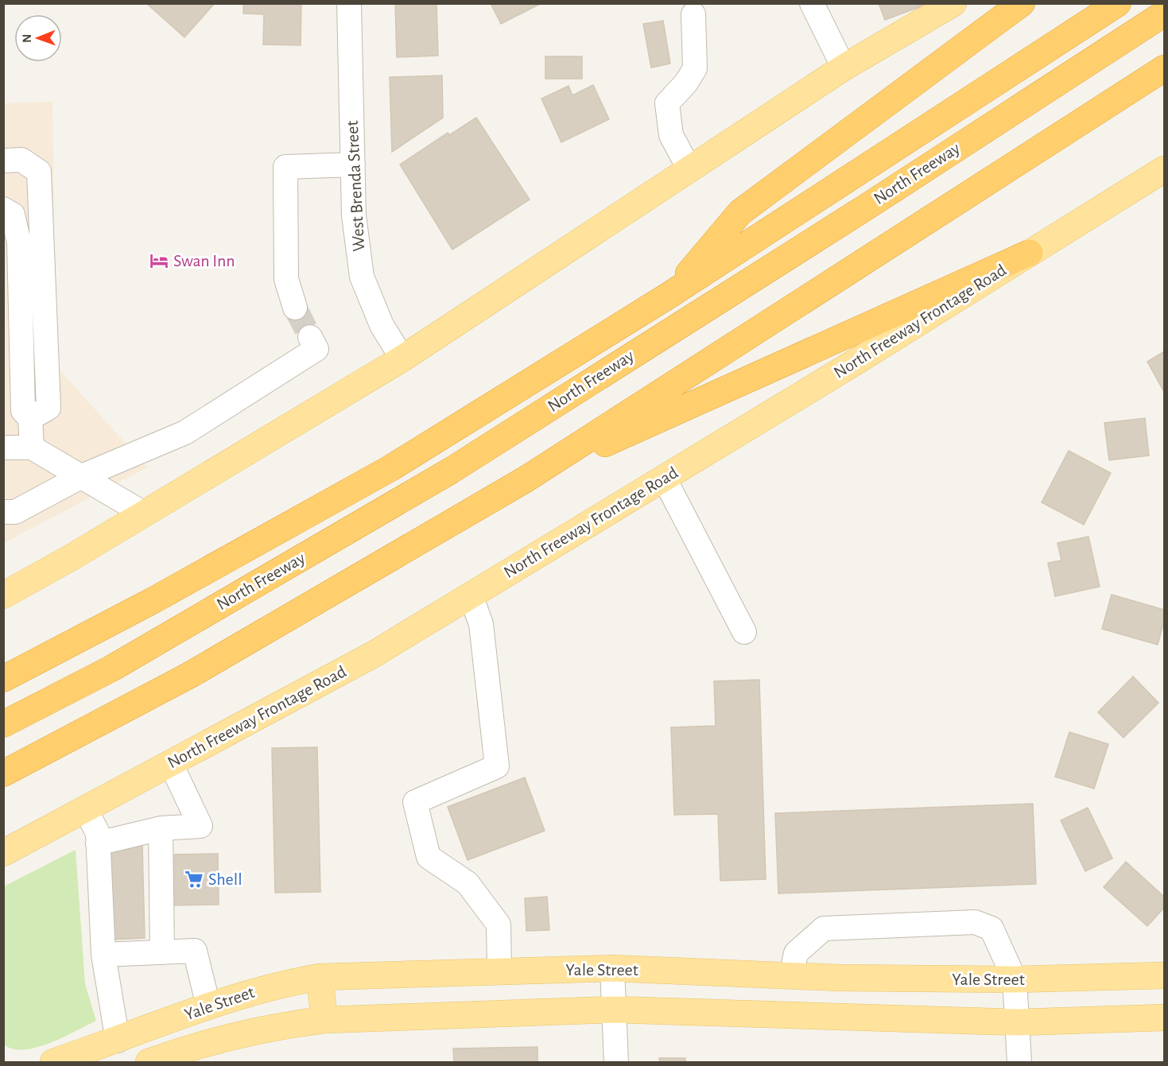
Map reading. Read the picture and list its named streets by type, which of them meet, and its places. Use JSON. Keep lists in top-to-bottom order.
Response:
{
  "streets": {
    "highway": ["North Freeway"],
    "main road": ["North Freeway Frontage Road", "Yale Street"],
    "street": ["West Brenda Street"]
  },
  "places": {
    "hotel": ["Swan Inn"],
    "supermarket": ["Shell"]
  },
  "north": "left"
}
